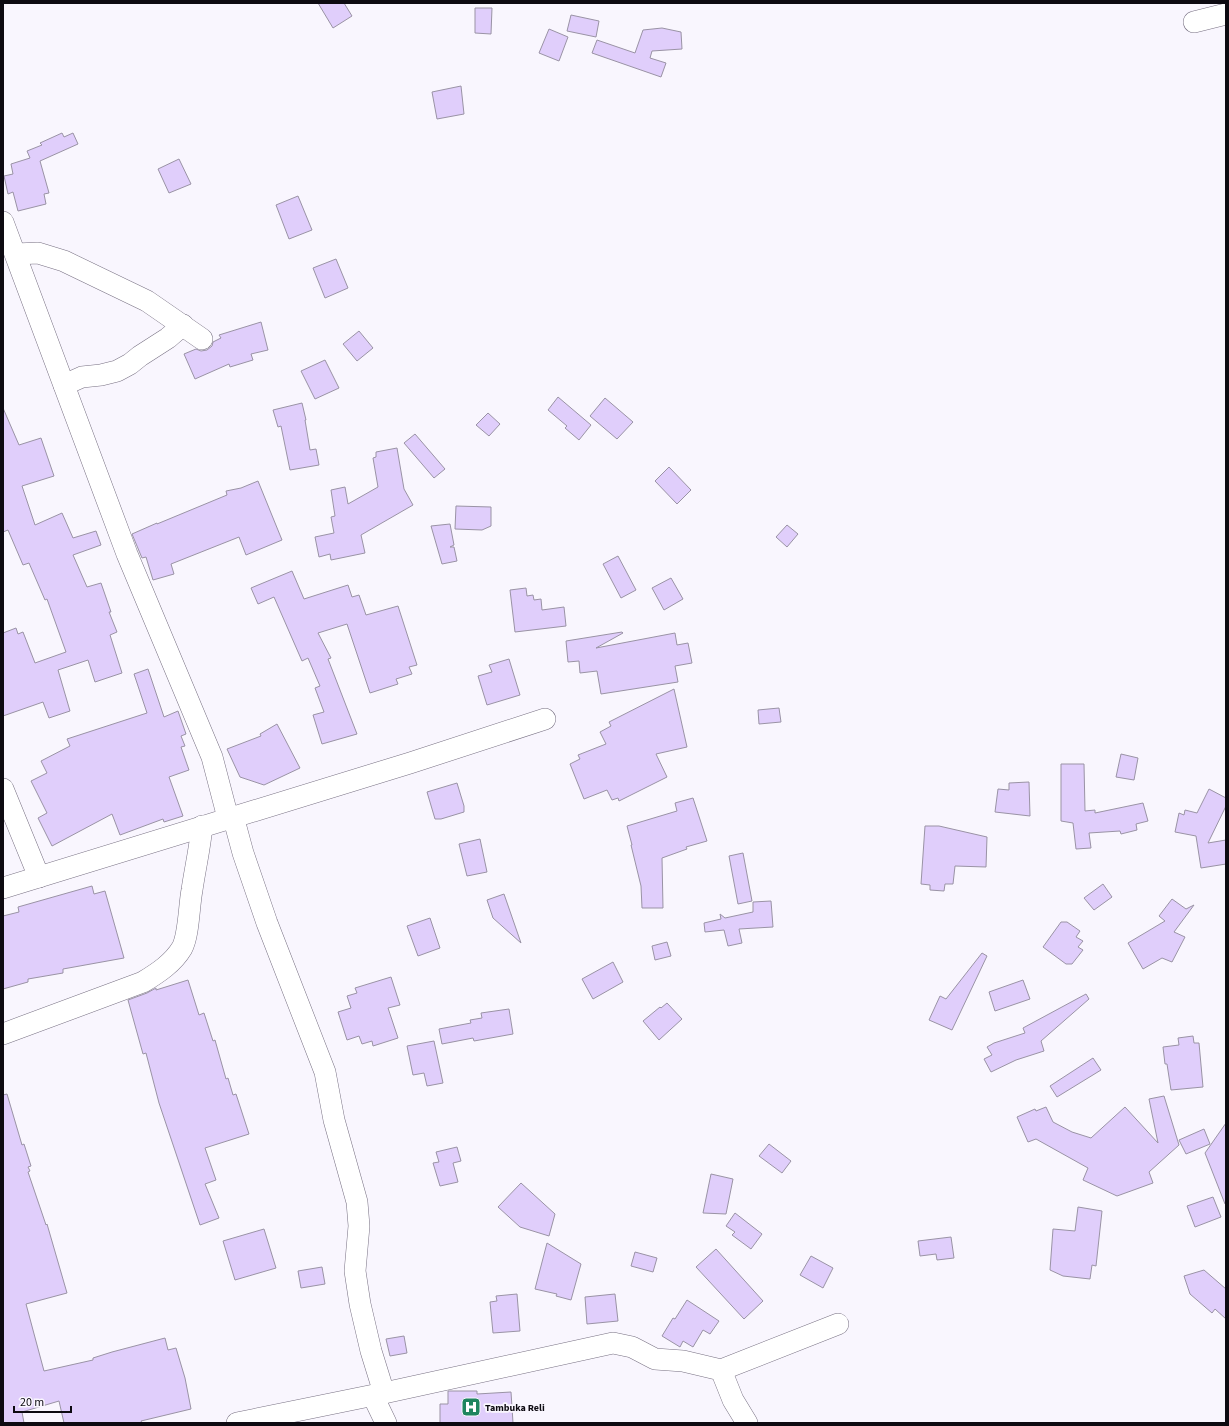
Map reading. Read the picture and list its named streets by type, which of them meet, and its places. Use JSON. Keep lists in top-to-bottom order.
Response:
{
  "places": {
    "hospital": ["Tambuka Reli"]
  },
  "scale_bar": "20 m"
}
